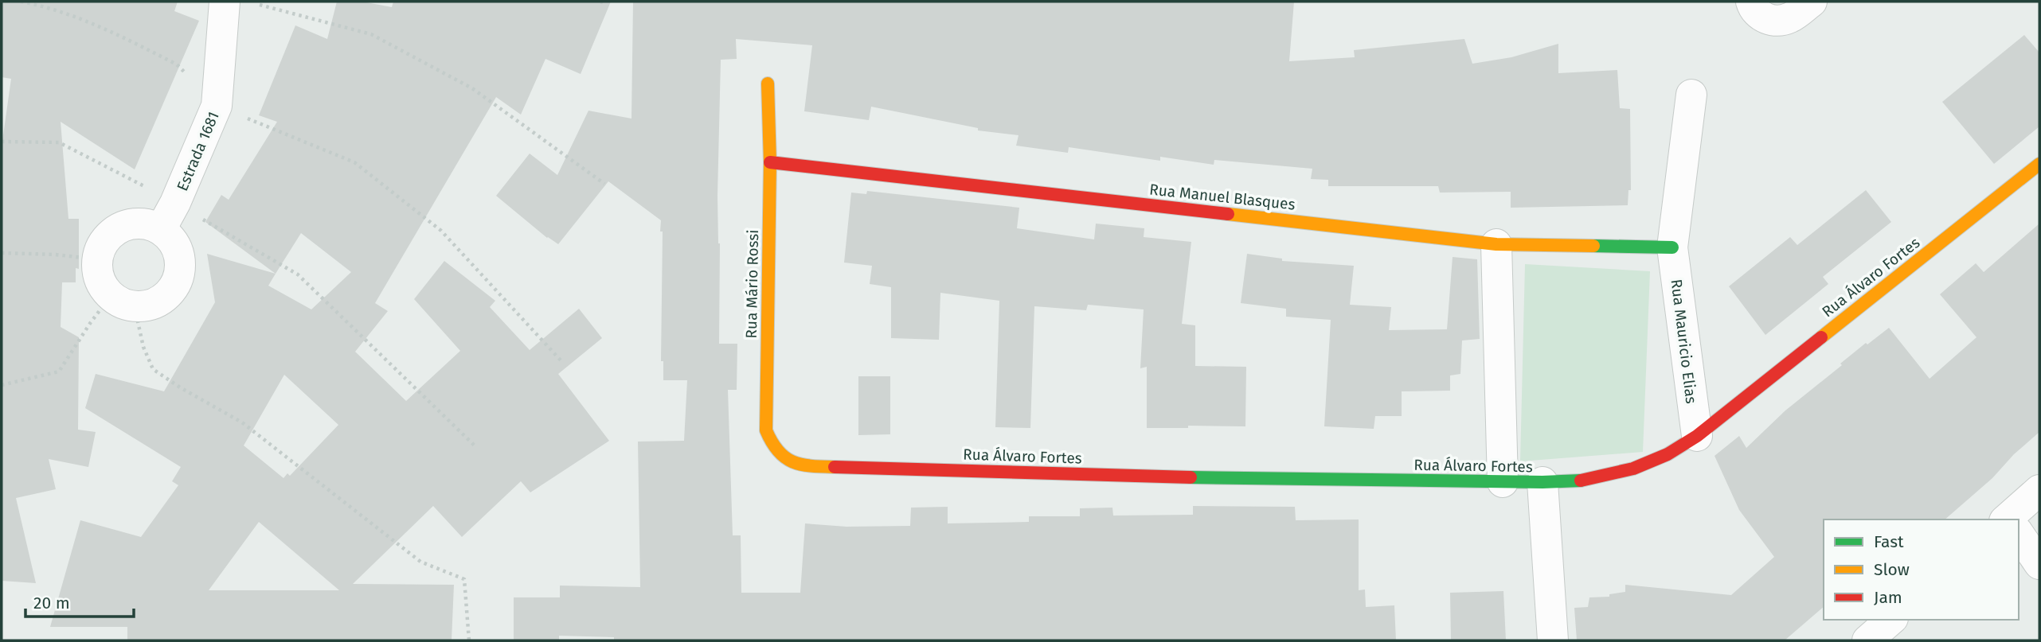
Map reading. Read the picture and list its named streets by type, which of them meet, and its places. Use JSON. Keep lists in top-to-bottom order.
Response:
{
  "streets": {
    "street": [
      "Estrada 1681",
      "Rua Manuel Blasques",
      "Rua Álvaro Fortes",
      "Rua Mário Rossi",
      "Rua Mauricio Elias"
    ]
  },
  "crossings": [
    ["Rua Manuel Blasques", "Rua Mário Rossi"],
    ["Rua Manuel Blasques", "Rua Mauricio Elias"],
    ["Rua Álvaro Fortes", "Rua Mário Rossi"],
    ["Rua Álvaro Fortes", "Rua Mauricio Elias"]
  ],
  "legend": ["Fast", "Slow", "Jam"],
  "scale_bar": "20 m"
}
